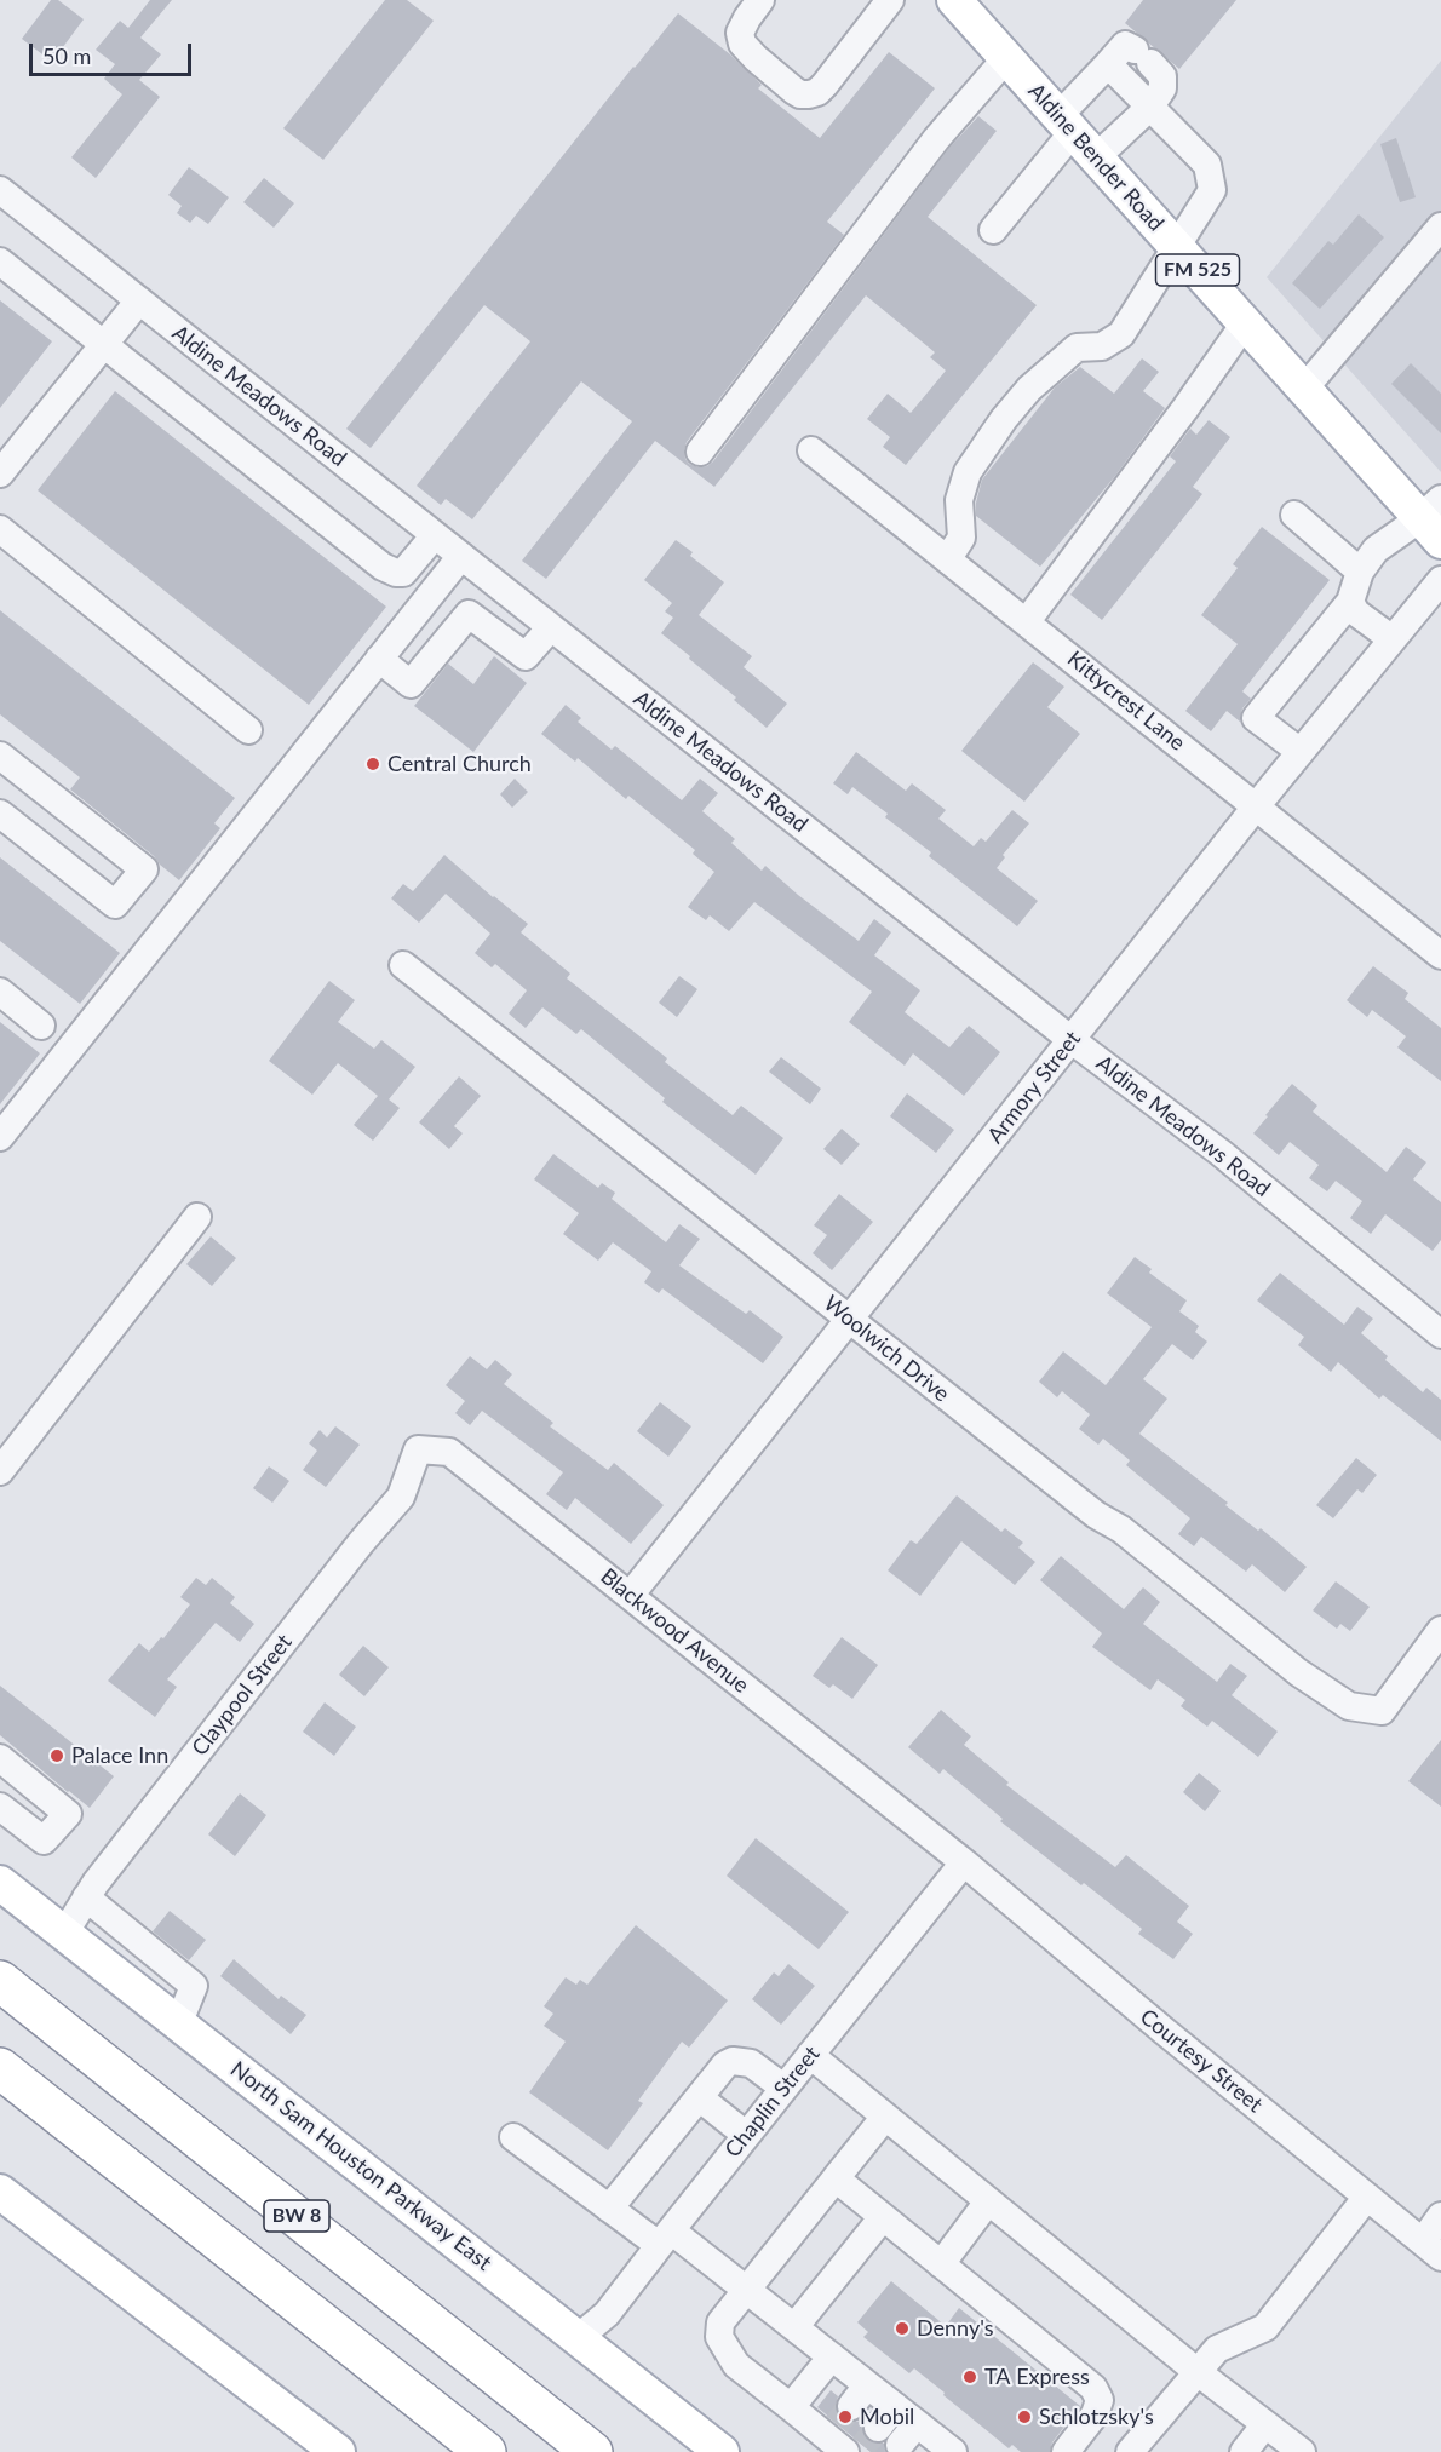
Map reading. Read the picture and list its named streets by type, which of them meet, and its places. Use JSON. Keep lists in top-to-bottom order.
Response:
{
  "streets": {
    "highway": ["BW 8"],
    "main road": ["Aldine Bender Road", "FM 525", "North Sam Houston Parkway East"],
    "street": [
      "Aldine Meadows Road",
      "Kittycrest Lane",
      "Armory Street",
      "Woolwich Drive",
      "Blackwood Avenue",
      "Claypool Street",
      "Courtesy Street",
      "Chaplin Street"
    ]
  },
  "crossings": [
    ["Aldine Meadows Road", "Armory Street"],
    ["Kittycrest Lane", "Armory Street"],
    ["Armory Street", "Woolwich Drive"],
    ["Armory Street", "Blackwood Avenue"],
    ["Blackwood Avenue", "Claypool Street"],
    ["Blackwood Avenue", "Courtesy Street"],
    ["Blackwood Avenue", "Chaplin Street"],
    ["Claypool Street", "North Sam Houston Parkway East"],
    ["Courtesy Street", "Chaplin Street"],
    ["Chaplin Street", "North Sam Houston Parkway East"]
  ],
  "places": [
    "Central Church",
    "Palace Inn",
    "Denny's",
    "TA Express",
    "Mobil",
    "Schlotzsky's"
  ],
  "scale_bar": "50 m"
}
